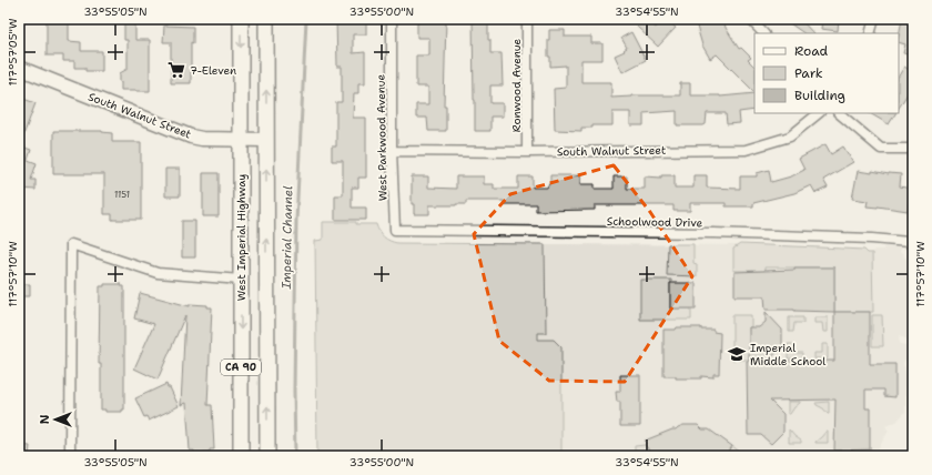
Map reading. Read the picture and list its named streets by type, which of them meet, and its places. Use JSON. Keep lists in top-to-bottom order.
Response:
{
  "streets": {
    "main road": ["West Imperial Highway", "CA 90"],
    "street": [
      "Ronwood Avenue",
      "South Walnut Street",
      "West Parkwood Avenue",
      "Schoolwood Drive"
    ]
  },
  "crossings": [
    ["Ronwood Avenue", "South Walnut Street"],
    ["South Walnut Street", "West Parkwood Avenue"],
    ["South Walnut Street", "West Imperial Highway"],
    ["South Walnut Street", "CA 90"],
    ["West Parkwood Avenue", "Schoolwood Drive"]
  ],
  "water": ["Imperial Channel"],
  "places": {
    "supermarket": ["7-Eleven"],
    "school or university": ["Imperial Middle School"]
  },
  "house_numbers": ["1151"],
  "legend": ["Road", "Park", "Building"],
  "north": "left",
  "coordinates": [
    "33°55'05\"N",
    "33°55'00\"N",
    "33°54'55\"N",
    "117°57'05\"W",
    "117°57'10\"W"
  ]
}
